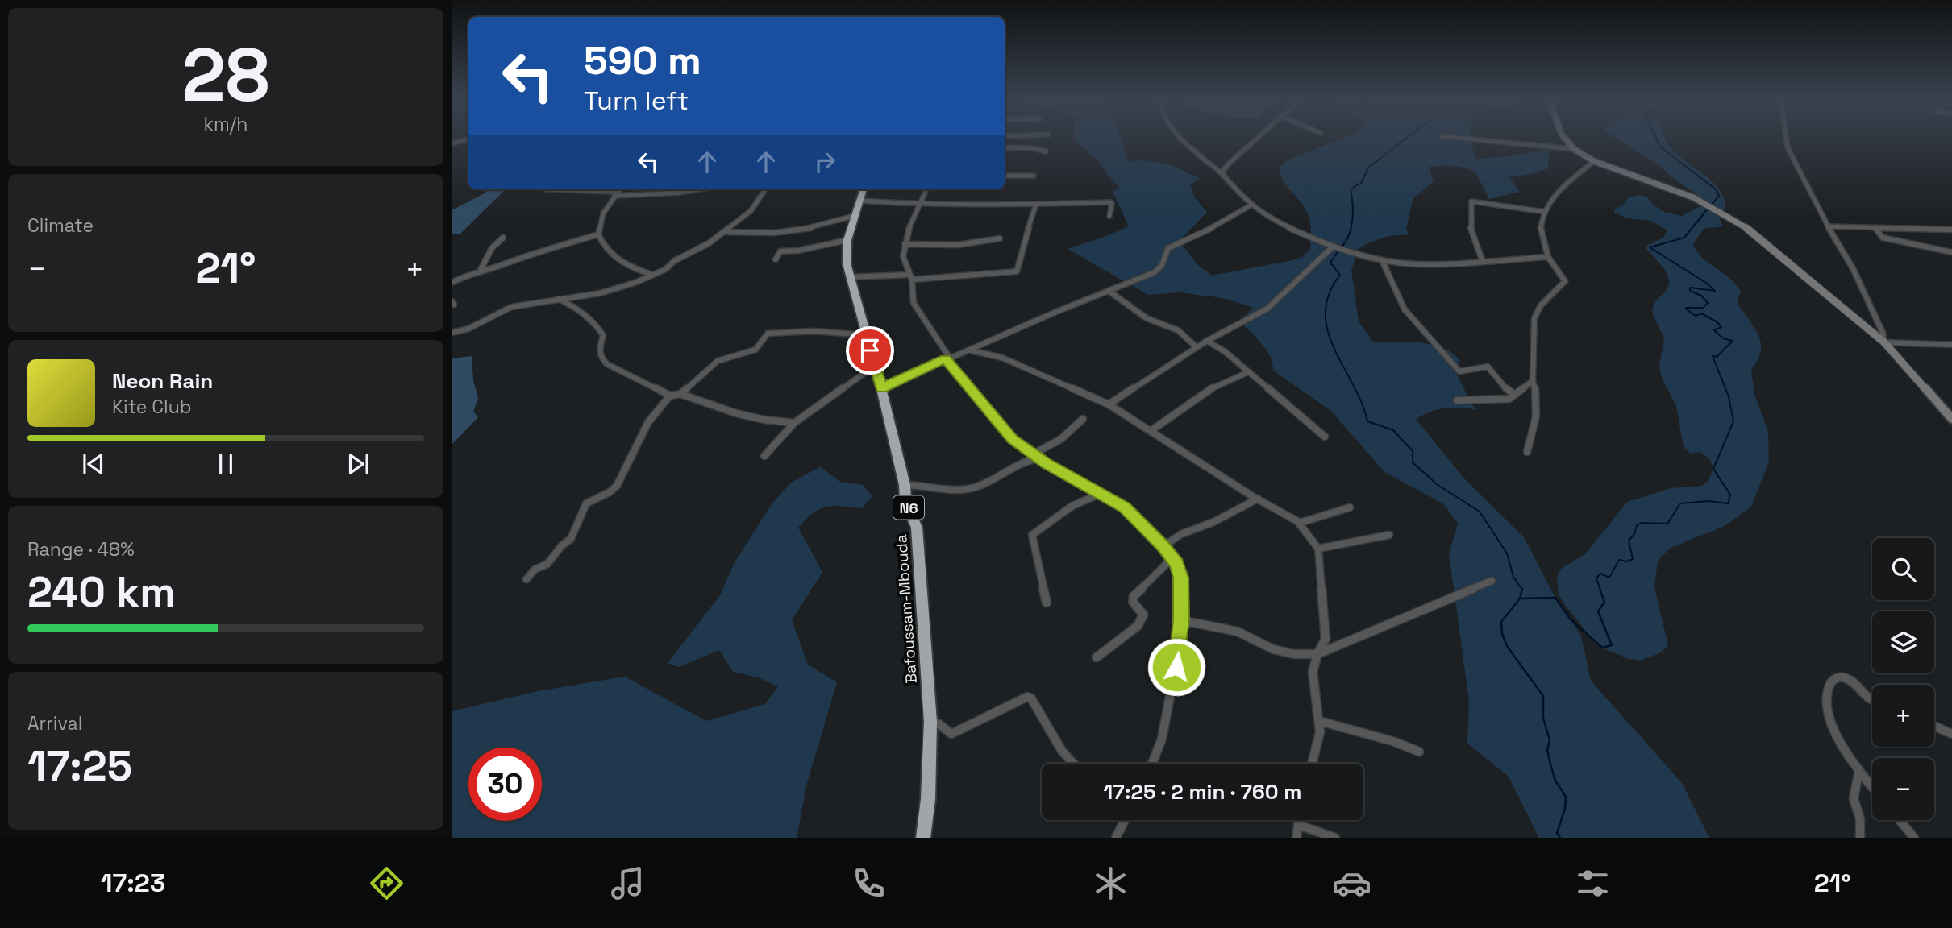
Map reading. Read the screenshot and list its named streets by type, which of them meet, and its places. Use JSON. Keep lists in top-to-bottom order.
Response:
{
  "streets": {
    "highway": ["N6", "Bafoussam-Mbouda"]
  },
  "page": {
    "tile": [
      ["28", "km/h"],
      "Climate",
      ["Range · 48%", "240 km"],
      ["Arrival", "17:25"]
    ],
    "turn": ["590 m", "Turn left"],
    "heat": ["−", "21°", "+"],
    "song": ["Neon Rain", "Kite Club"],
    "map_buttons": ["+", "−"],
    "limit": "30",
    "trip": "17:25 · 2 min · 760 m",
    "tabs": ["17:23", "21°"]
  }
}
